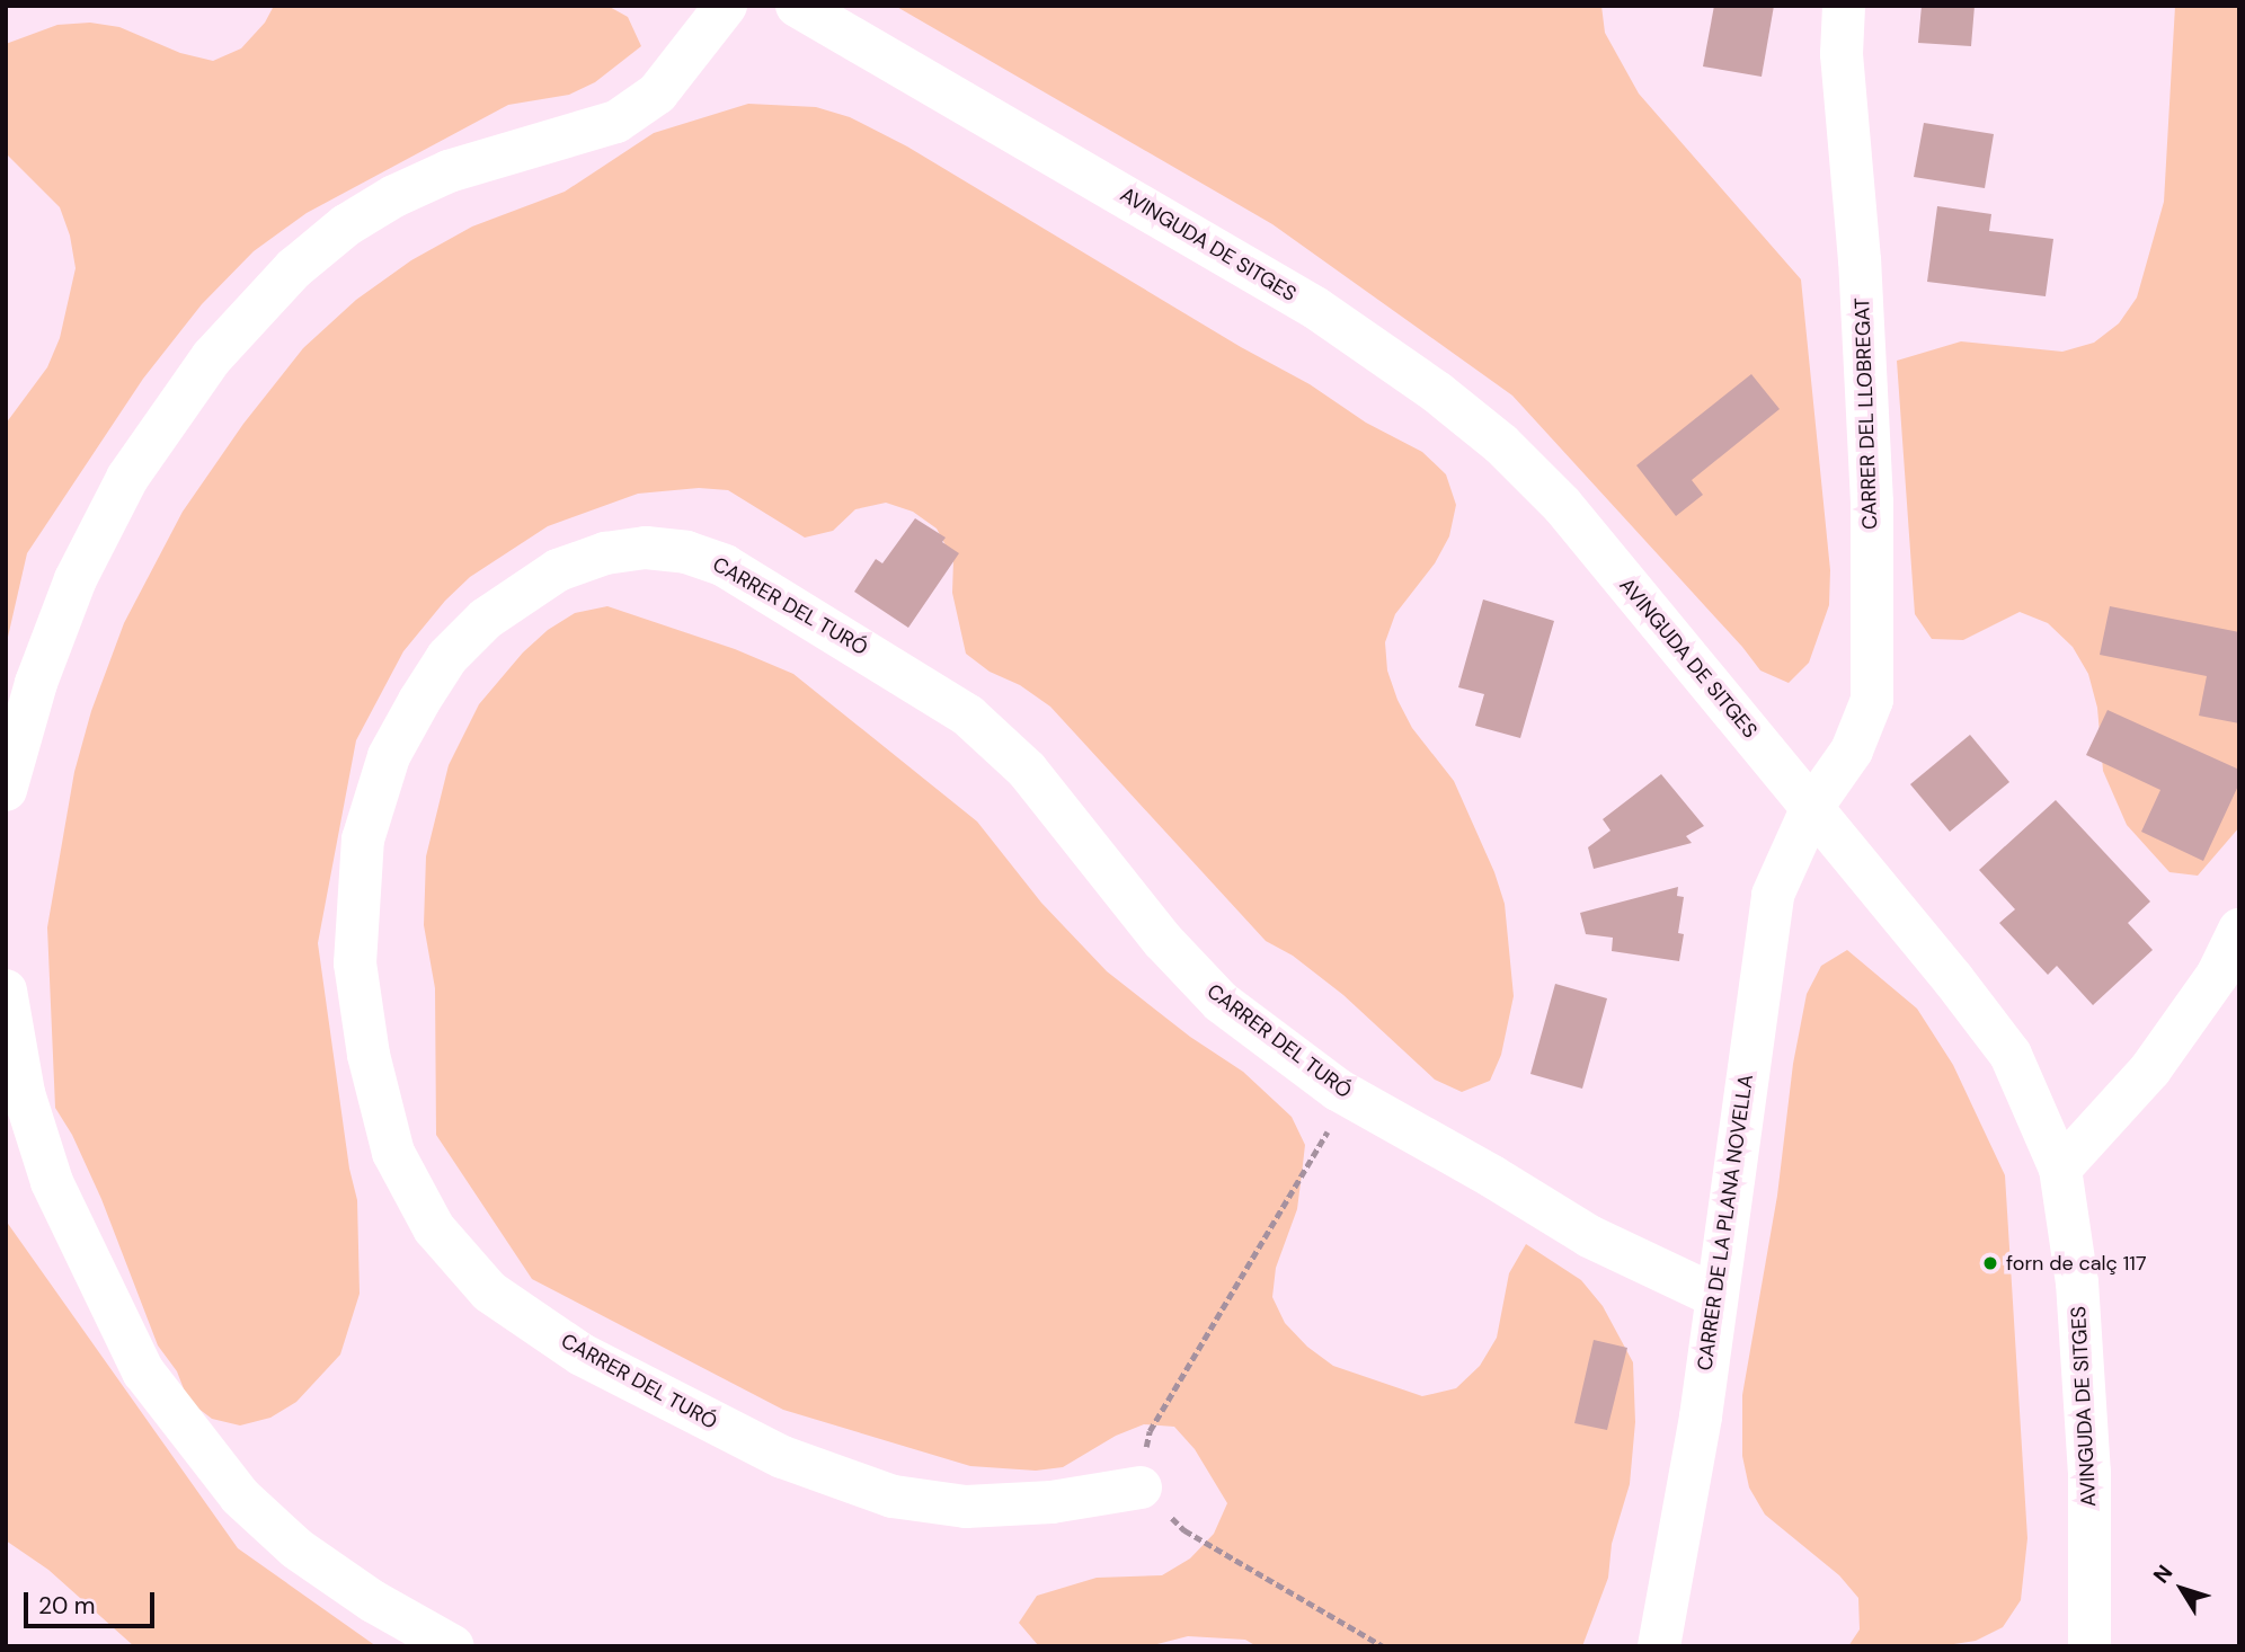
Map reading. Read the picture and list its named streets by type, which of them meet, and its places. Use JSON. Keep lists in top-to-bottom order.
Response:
{
  "streets": {
    "street": [
      "AVINGUDA DE SITGES",
      "CARRER DEL LLOBREGAT",
      "CARRER DEL TURÓ",
      "CARRER DE LA PLANA NOVELLA"
    ]
  },
  "crossings": [
    ["AVINGUDA DE SITGES", "CARRER DEL LLOBREGAT"],
    ["AVINGUDA DE SITGES", "CARRER DE LA PLANA NOVELLA"],
    ["CARRER DEL LLOBREGAT", "CARRER DE LA PLANA NOVELLA"],
    ["CARRER DEL TURÓ", "CARRER DE LA PLANA NOVELLA"]
  ],
  "places": ["forn de calç 117"],
  "scale_bar": "20 m",
  "north": "top left"
}
